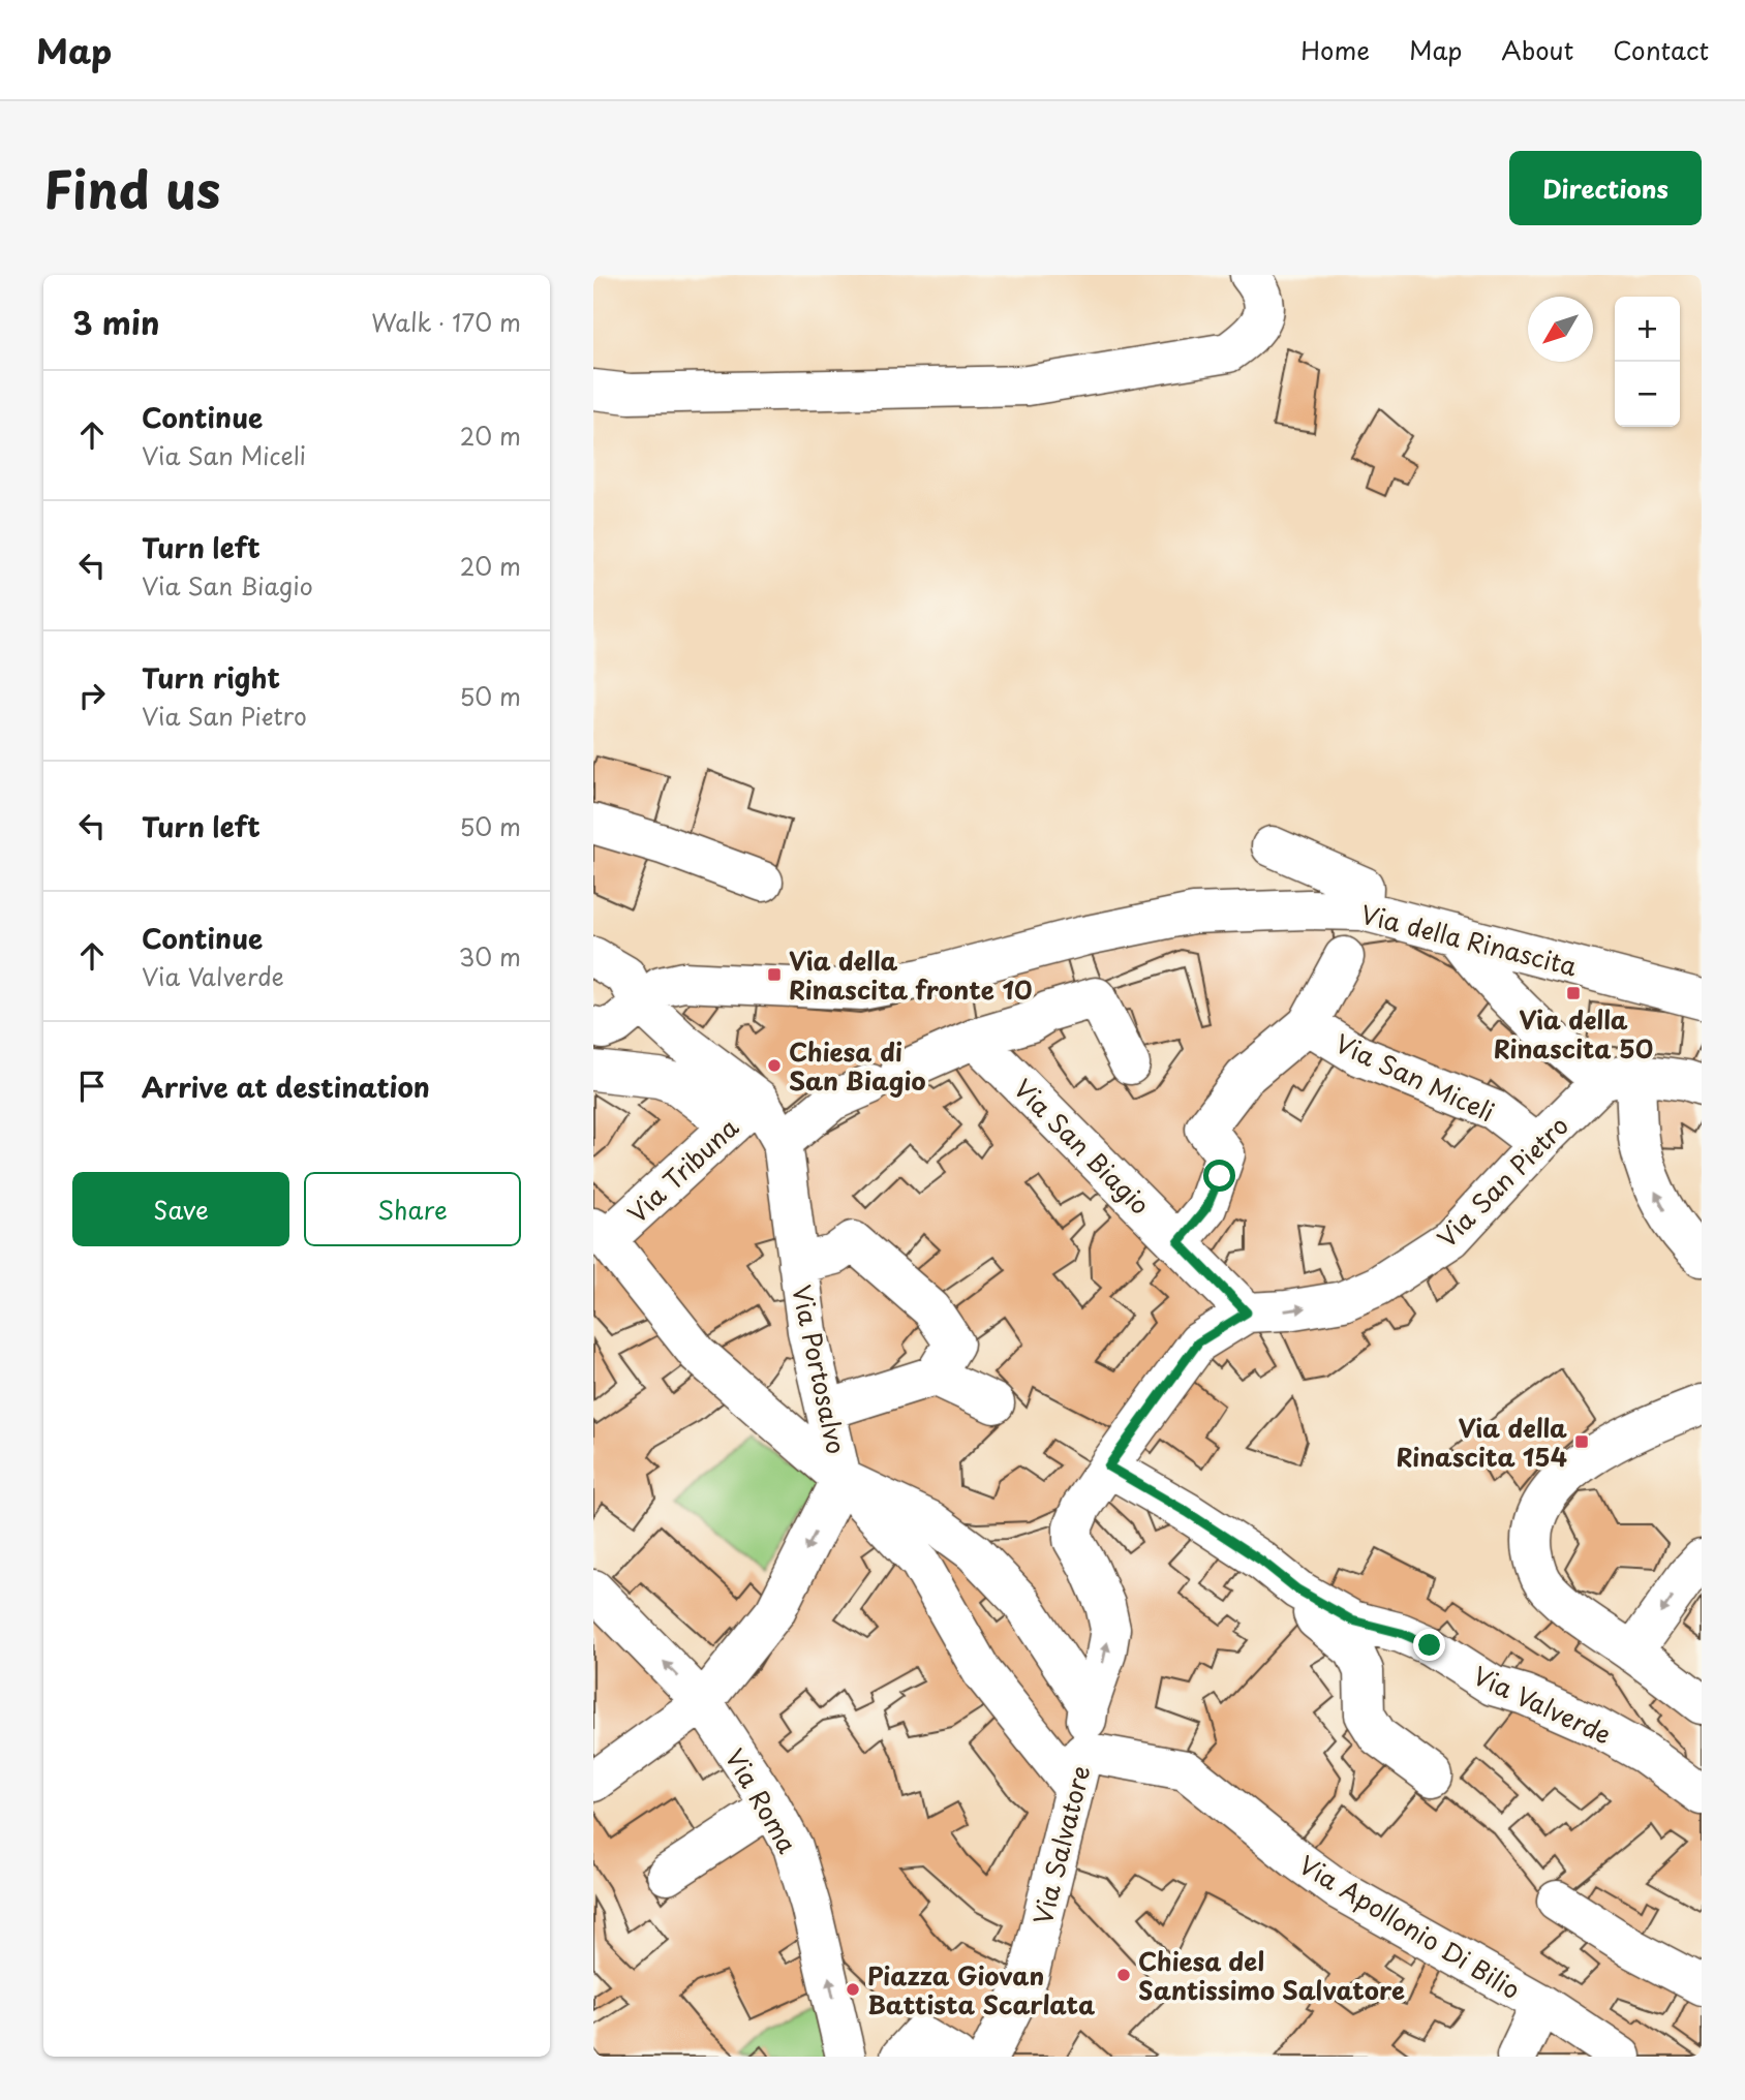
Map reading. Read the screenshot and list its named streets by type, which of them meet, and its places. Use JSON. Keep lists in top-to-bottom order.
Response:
{
  "streets": {
    "street": [
      "Via della Rinascita",
      "Via San Miceli",
      "Via San Biagio",
      "Via Tribuna",
      "Via San Pietro",
      "Via Portosalvo",
      "Via Valverde",
      "Via Roma",
      "Via Salvatore",
      "Via Apollonio Di Bilio"
    ]
  },
  "crossings": [
    ["Via della Rinascita", "Via Portosalvo"],
    ["Via San Miceli", "Via San Biagio"],
    ["Via San Miceli", "Via San Pietro"],
    ["Via San Biagio", "Via San Pietro"],
    ["Via Tribuna", "Via Portosalvo"],
    ["Via San Pietro", "Via Portosalvo"],
    ["Via San Pietro", "Via Salvatore"],
    ["Via San Pietro", "Via Apollonio Di Bilio"],
    ["Via Portosalvo", "Via Salvatore"],
    ["Via Portosalvo", "Via Apollonio Di Bilio"],
    ["Via Salvatore", "Via Apollonio Di Bilio"]
  ],
  "places": {
    "transit": ["Via della Rinascita fronte 10", "Via della Rinascita 50", "Via della Rinascita 154"],
    "other": ["Chiesa di San Biagio", "Chiesa del Santissimo Salvatore", "Piazza Giovan Battista Scarlata"]
  },
  "north": "bottom left",
  "page": {
    "header": "Map",
    "nav": [
      "Home",
      "Map",
      "About",
      "Contact"
    ],
    "title": "Find us",
    "buttons": [
      "Directions",
      ["Save", "Share"]
    ],
    "heading": ["3 min", "Walk · 170 m"],
    "map_buttons": ["+", "−"],
    "list": [
      ["Continue", "Via San Miceli", "20 m"],
      ["Turn left", "Via San Biagio", "20 m"],
      ["Turn right", "Via San Pietro", "50 m"],
      ["Turn left", "50 m"],
      ["Continue", "Via Valverde", "30 m"],
      "Arrive at destination"
    ]
  }
}
